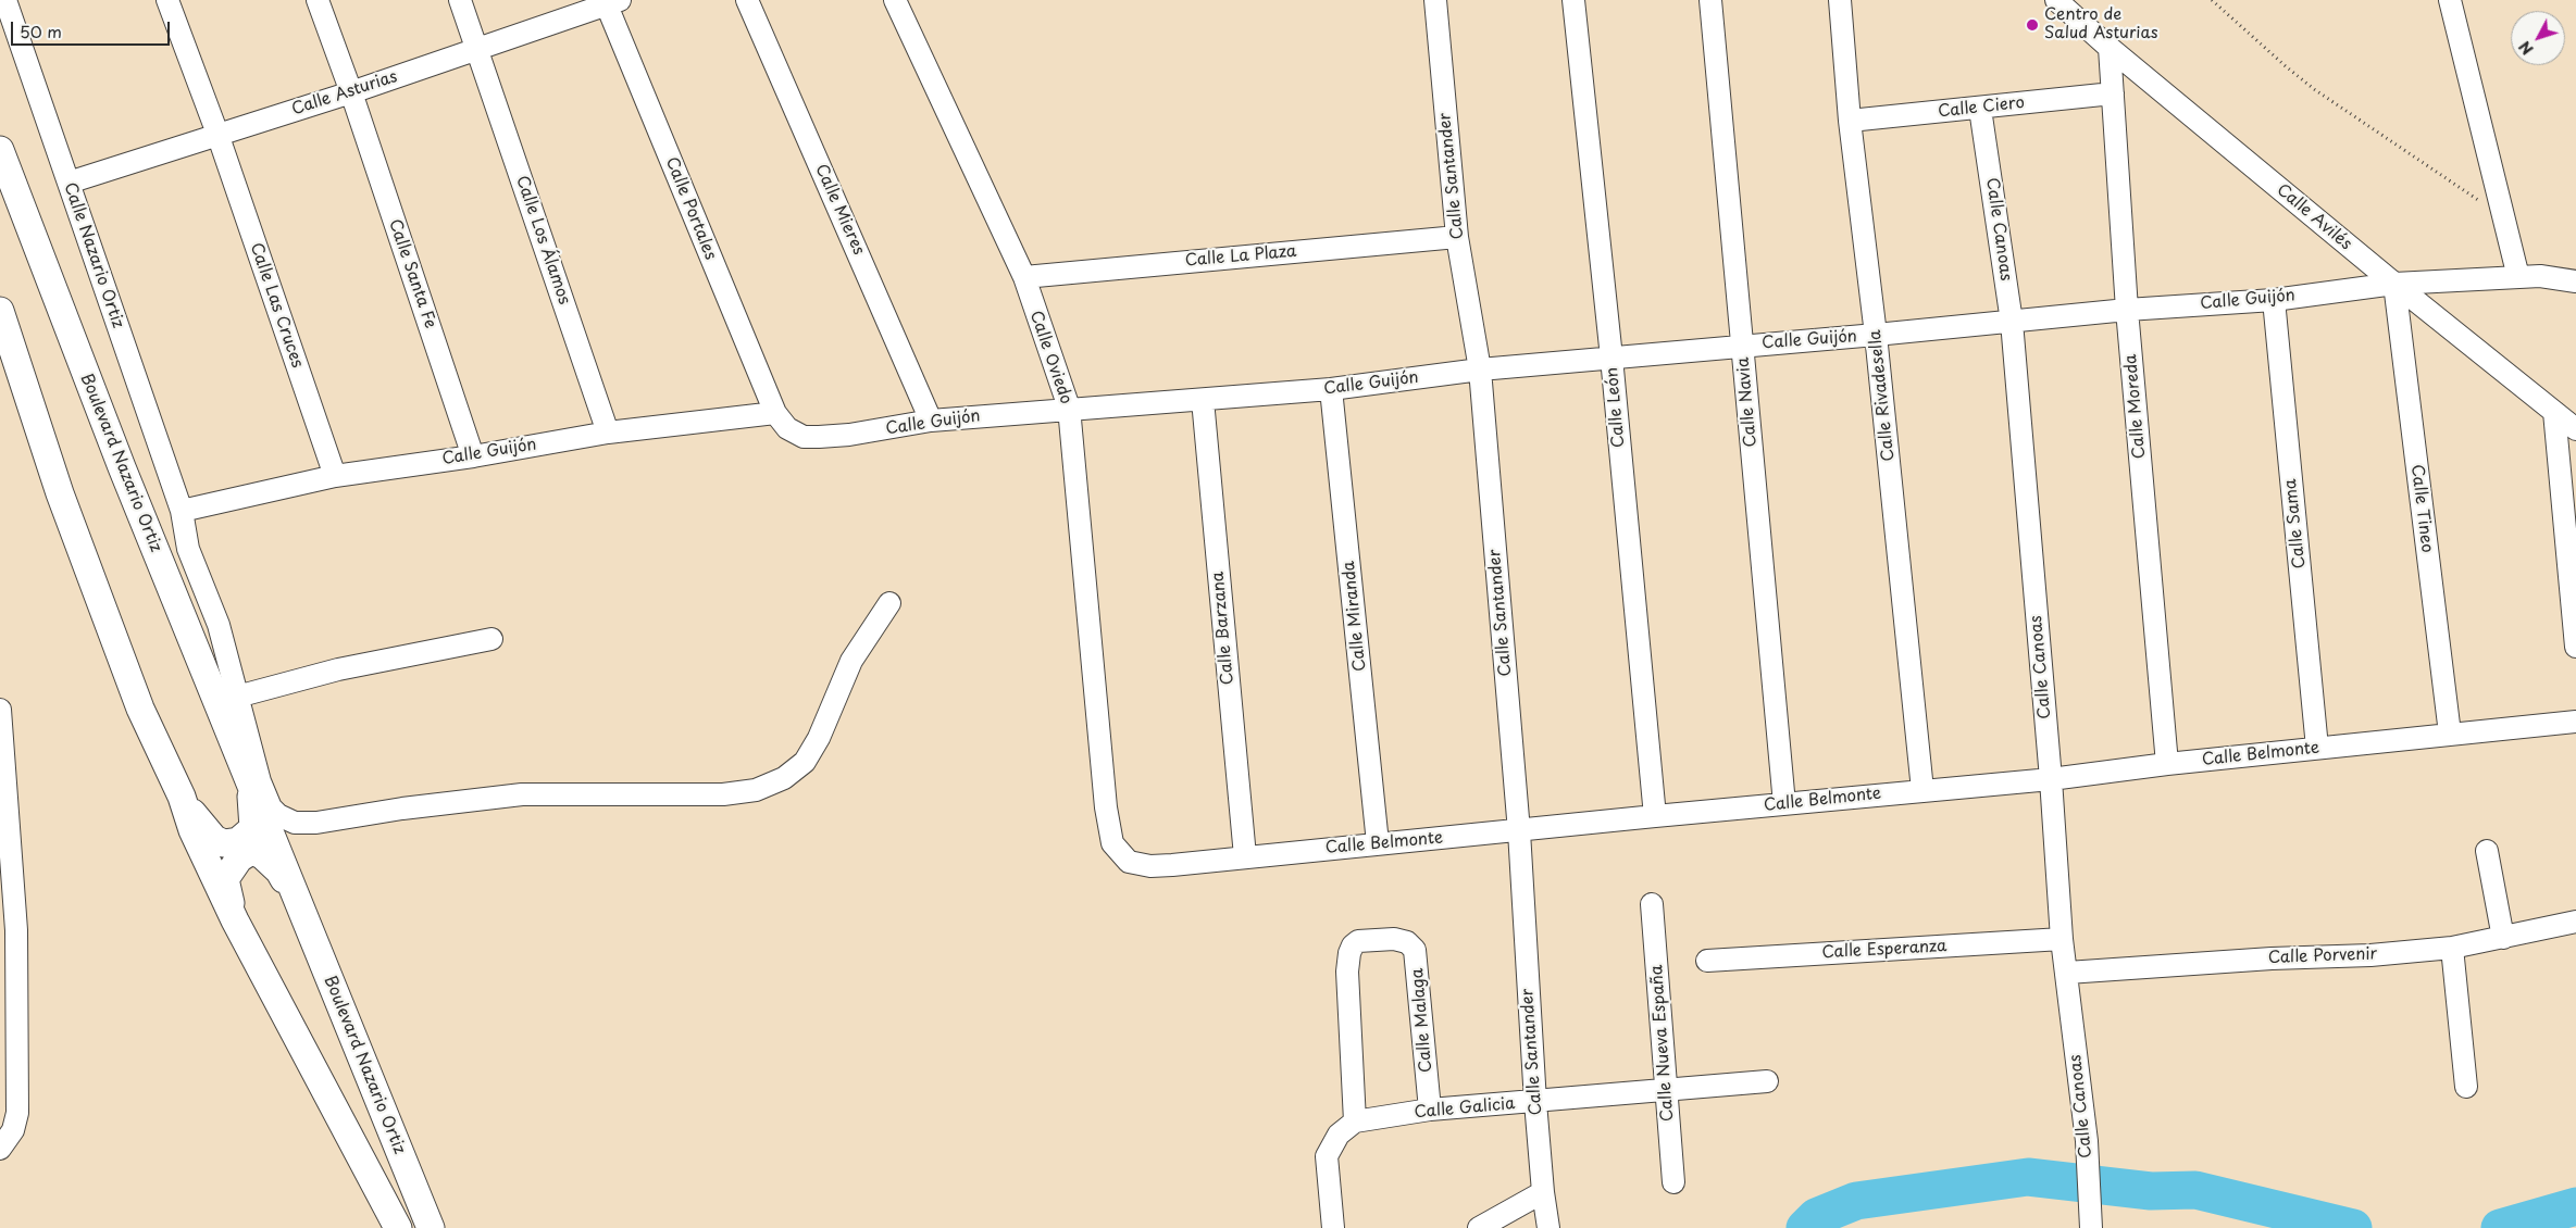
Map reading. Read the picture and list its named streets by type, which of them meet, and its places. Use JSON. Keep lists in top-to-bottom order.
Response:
{
  "streets": {
    "main road": ["Boulevard Nazario Ortiz"],
    "street": [
      "Calle Asturias",
      "Calle Ciero",
      "Calle Santander",
      "Calle Portales",
      "Calle Mieres",
      "Calle Avilés",
      "Calle Canoas",
      "Calle Los Álamos",
      "Calle Nazario Ortiz",
      "Calle La Plaza",
      "Calle Santa Fe",
      "Calle Guijón",
      "Calle Las Cruces",
      "Calle Oviedo",
      "Calle Rivadesella",
      "Calle Navia",
      "Calle Moreda",
      "Calle León",
      "Calle Tineo",
      "Calle Sama",
      "Calle Miranda",
      "Calle Barzana",
      "Calle Belmonte",
      "Calle Esperanza",
      "Calle Porvenir",
      "Calle Malaga",
      "Calle Nueva España",
      "Calle Galicia"
    ]
  },
  "crossings": [
    ["Calle Asturias", "Calle Portales"],
    ["Calle Asturias", "Calle Los Álamos"],
    ["Calle Asturias", "Calle Nazario Ortiz"],
    ["Calle Asturias", "Calle Santa Fe"],
    ["Calle Asturias", "Calle Las Cruces"],
    ["Calle Ciero", "Calle Canoas"],
    ["Calle Ciero", "Calle Rivadesella"],
    ["Calle Ciero", "Calle Moreda"],
    ["Calle Santander", "Calle La Plaza"],
    ["Calle Santander", "Calle Guijón"],
    ["Calle Santander", "Calle Belmonte"],
    ["Calle Santander", "Calle Galicia"],
    ["Calle Portales", "Calle Guijón"],
    ["Calle Mieres", "Calle Guijón"],
    ["Calle Avilés", "Calle Guijón"],
    ["Calle Avilés", "Calle Moreda"],
    ["Calle Avilés", "Calle Tineo"],
    ["Calle Canoas", "Calle Guijón"],
    ["Calle Canoas", "Calle Belmonte"],
    ["Calle Canoas", "Calle Esperanza"],
    ["Calle Canoas", "Calle Porvenir"],
    ["Calle Los Álamos", "Calle Guijón"],
    ["Calle Nazario Ortiz", "Calle Guijón"],
    ["Calle La Plaza", "Calle Oviedo"],
    ["Calle Santa Fe", "Calle Guijón"],
    ["Calle Guijón", "Calle Las Cruces"],
    ["Calle Guijón", "Calle Oviedo"],
    ["Calle Guijón", "Calle Rivadesella"],
    ["Calle Guijón", "Calle Navia"],
    ["Calle Guijón", "Calle Moreda"],
    ["Calle Guijón", "Calle León"],
    ["Calle Guijón", "Calle Tineo"],
    ["Calle Guijón", "Calle Sama"],
    ["Calle Guijón", "Calle Miranda"],
    ["Calle Guijón", "Calle Barzana"],
    ["Calle Oviedo", "Calle Belmonte"],
    ["Calle Rivadesella", "Calle Belmonte"],
    ["Calle Navia", "Calle Belmonte"],
    ["Calle Moreda", "Calle Belmonte"],
    ["Calle León", "Calle Belmonte"],
    ["Calle Tineo", "Calle Belmonte"],
    ["Calle Sama", "Calle Belmonte"],
    ["Calle Miranda", "Calle Belmonte"],
    ["Calle Barzana", "Calle Belmonte"],
    ["Calle Malaga", "Calle Galicia"],
    ["Calle Nueva España", "Calle Galicia"]
  ],
  "places": ["Centro de Salud Asturias"],
  "scale_bar": "50 m",
  "north": "bottom left"
}
